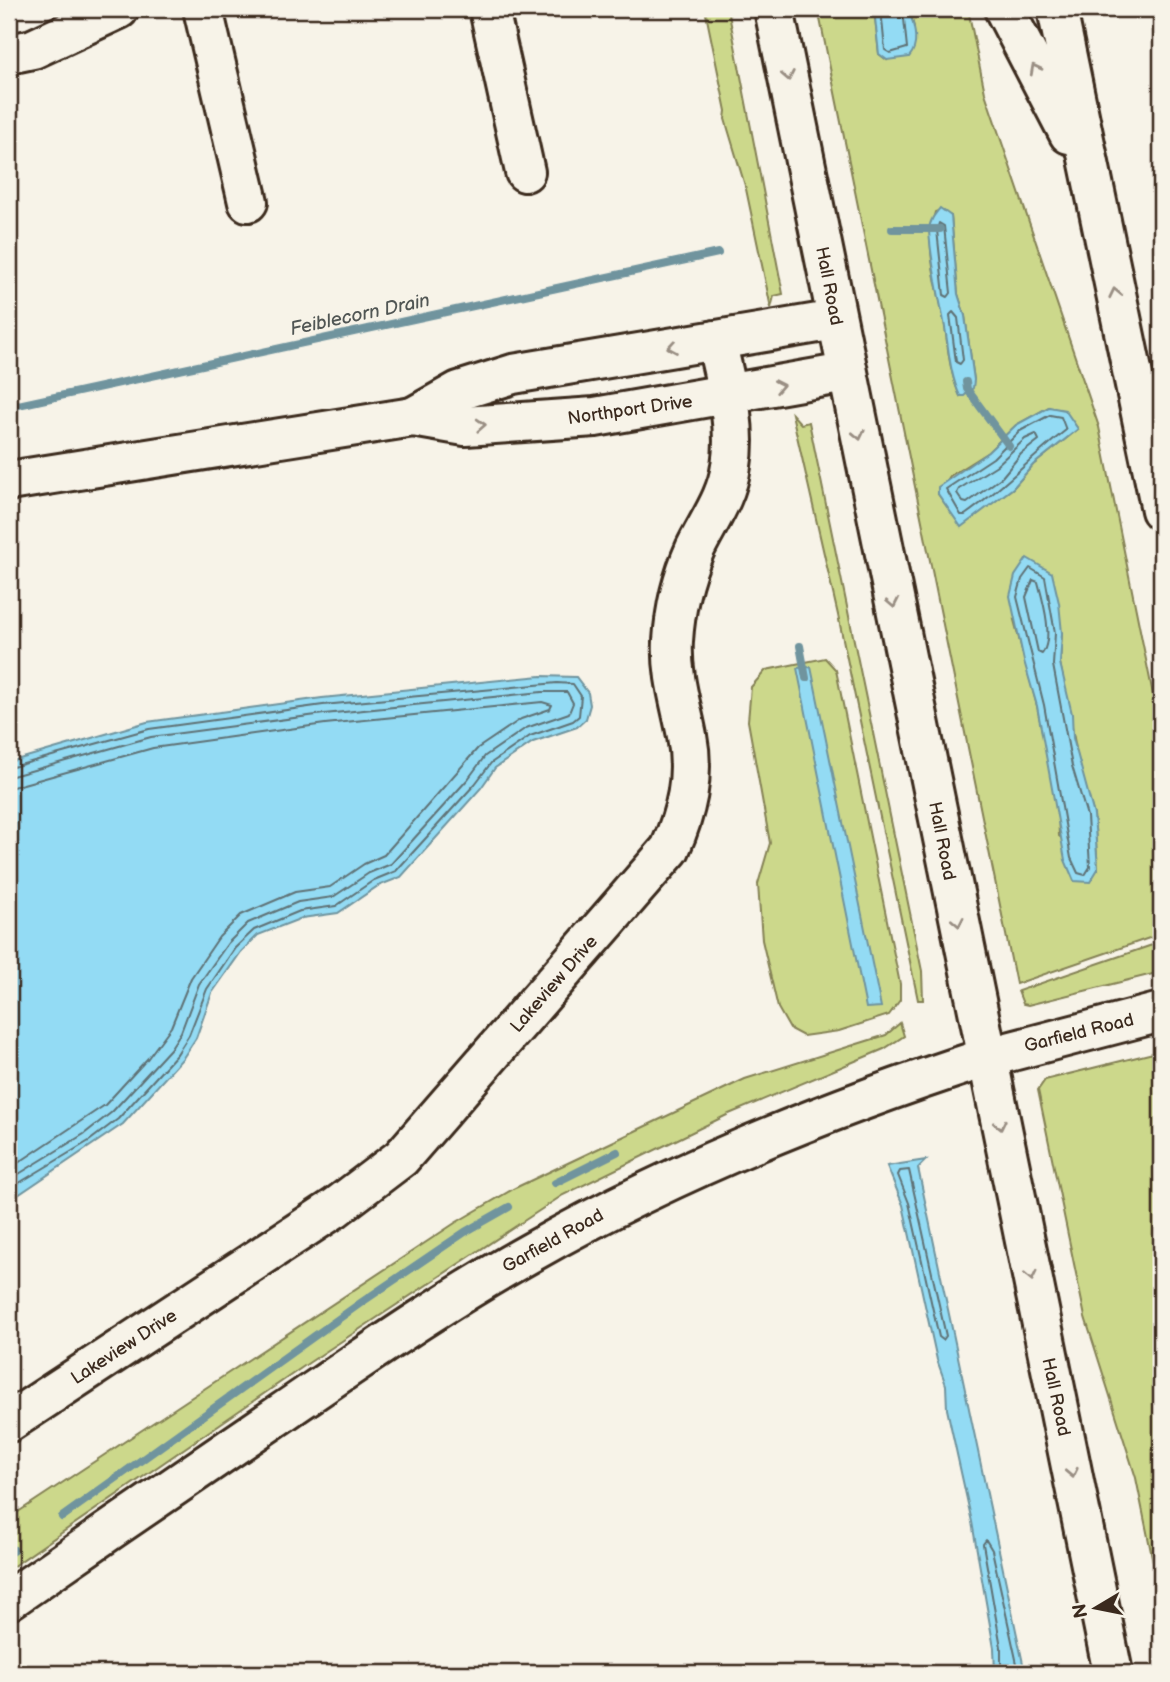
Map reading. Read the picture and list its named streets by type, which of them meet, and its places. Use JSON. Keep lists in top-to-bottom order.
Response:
{
  "streets": {
    "main road": [
      "Hall Road",
      "Northport Drive",
      "Lakeview Drive",
      "Garfield Road"
    ]
  },
  "crossings": [
    ["Hall Road", "Northport Drive"],
    ["Hall Road", "Garfield Road"],
    ["Northport Drive", "Lakeview Drive"]
  ],
  "water": ["Feiblecorn Drain"],
  "north": "left"
}
